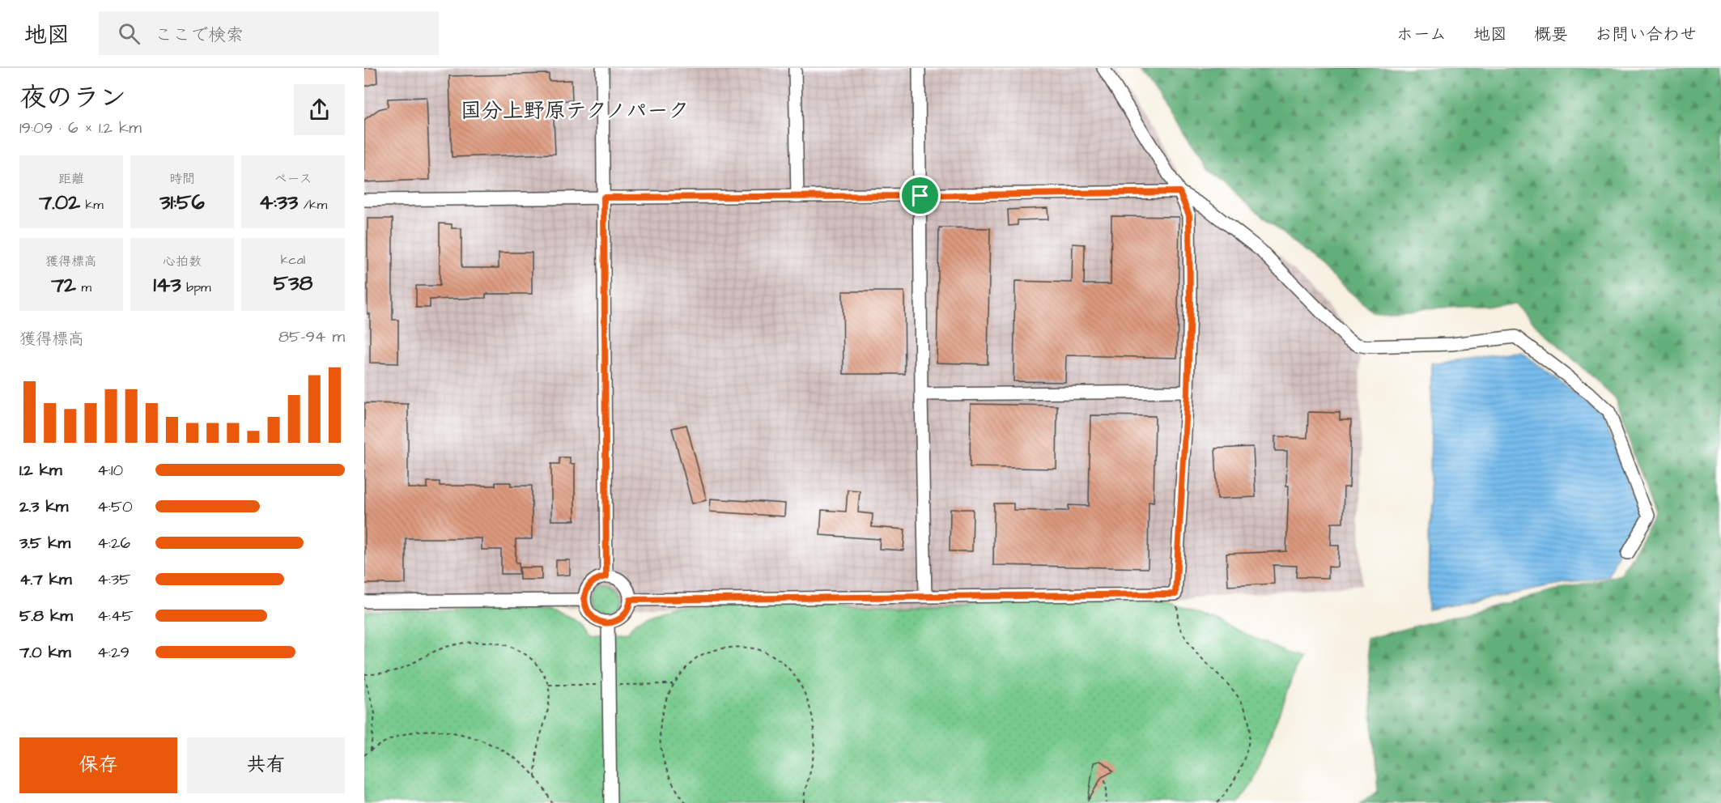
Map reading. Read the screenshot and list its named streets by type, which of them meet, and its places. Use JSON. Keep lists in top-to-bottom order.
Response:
{
  "districts": ["国分上野原テクノパーク"],
  "page": {
    "header": "地図",
    "search": "ここで検索",
    "nav": [
      "ホーム",
      "地図",
      "概要",
      "お問い合わせ"
    ],
    "heading": ["夜のラン", "19:09 · 6 × 1.2 km"],
    "stats": [
      ["距離", "7.02 km"],
      ["時間", "31:56"],
      ["ペース", "4:33 /km"],
      ["獲得標高", "72 m"],
      ["心拍数", "143 bpm"],
      ["kcal", "538"]
    ],
    "chart": ["獲得標高", "85–94 m"],
    "list": [
      {
        "name": "1.2 km",
        "note": "4:10"
      },
      {
        "name": "2.3 km",
        "note": "4:50"
      },
      {
        "name": "3.5 km",
        "note": "4:26"
      },
      {
        "name": "4.7 km",
        "note": "4:35"
      },
      {
        "name": "5.8 km",
        "note": "4:45"
      },
      {
        "name": "7.0 km",
        "note": "4:29"
      }
    ],
    "buttons": ["保存", "共有"]
  }
}
